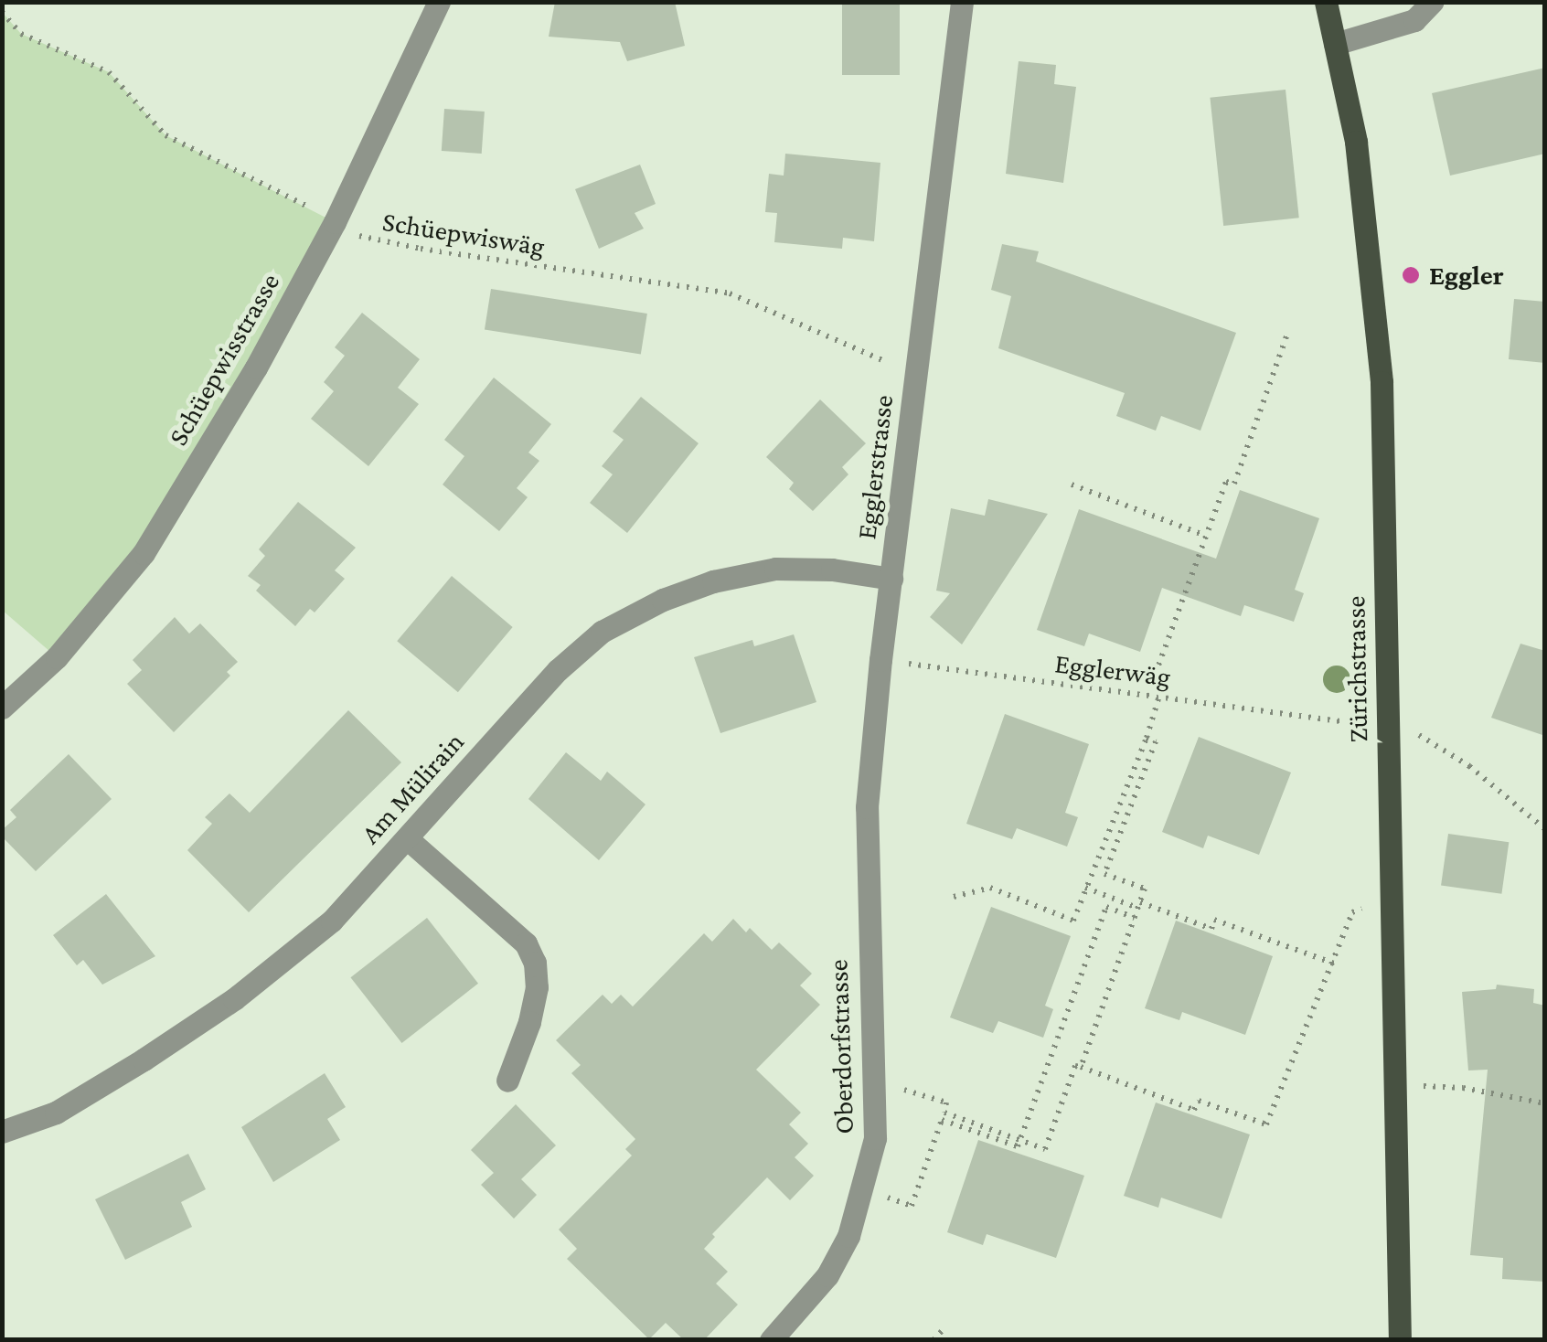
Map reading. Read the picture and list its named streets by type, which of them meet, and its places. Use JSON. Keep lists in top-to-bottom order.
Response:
{
  "streets": {
    "main road": ["Zürichstrasse"],
    "street": [
      "Schüepwisstrasse",
      "Egglerstrasse",
      "Am Mülirain",
      "Oberdorfstrasse"
    ],
    "path": ["Schüepwiswäg", "Egglerwäg"]
  },
  "crossings": [
    ["Schüepwiswäg", "Schüepwisstrasse"],
    ["Schüepwiswäg", "Egglerstrasse"],
    ["Egglerstrasse", "Egglerwäg"],
    ["Egglerstrasse", "Am Mülirain"],
    ["Egglerstrasse", "Oberdorfstrasse"]
  ],
  "places": ["Eggler"]
}
